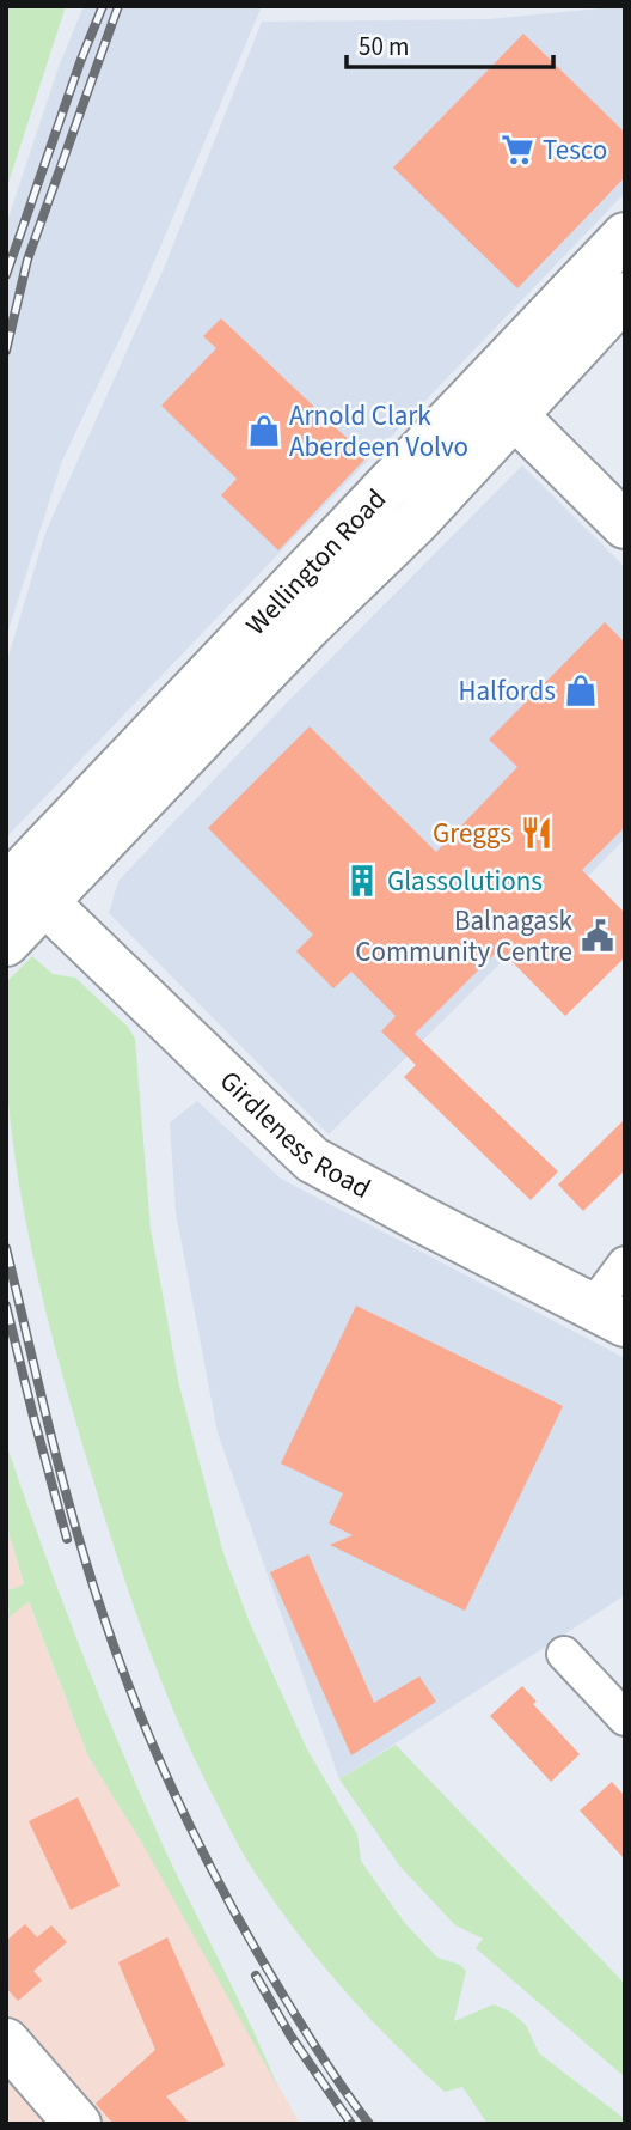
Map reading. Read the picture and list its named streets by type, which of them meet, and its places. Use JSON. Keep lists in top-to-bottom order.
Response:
{
  "streets": {
    "main road": ["Wellington Road", "Girdleness Road"]
  },
  "crossings": [
    ["Wellington Road", "Girdleness Road"]
  ],
  "places": {
    "supermarket": ["Tesco"],
    "shop": ["Arnold Clark Aberdeen Volvo", "Halfords"],
    "restaurant": ["Greggs"],
    "building": ["Glassolutions"],
    "public building": ["Balnagask Community Centre"]
  },
  "scale_bar": "50 m"
}
